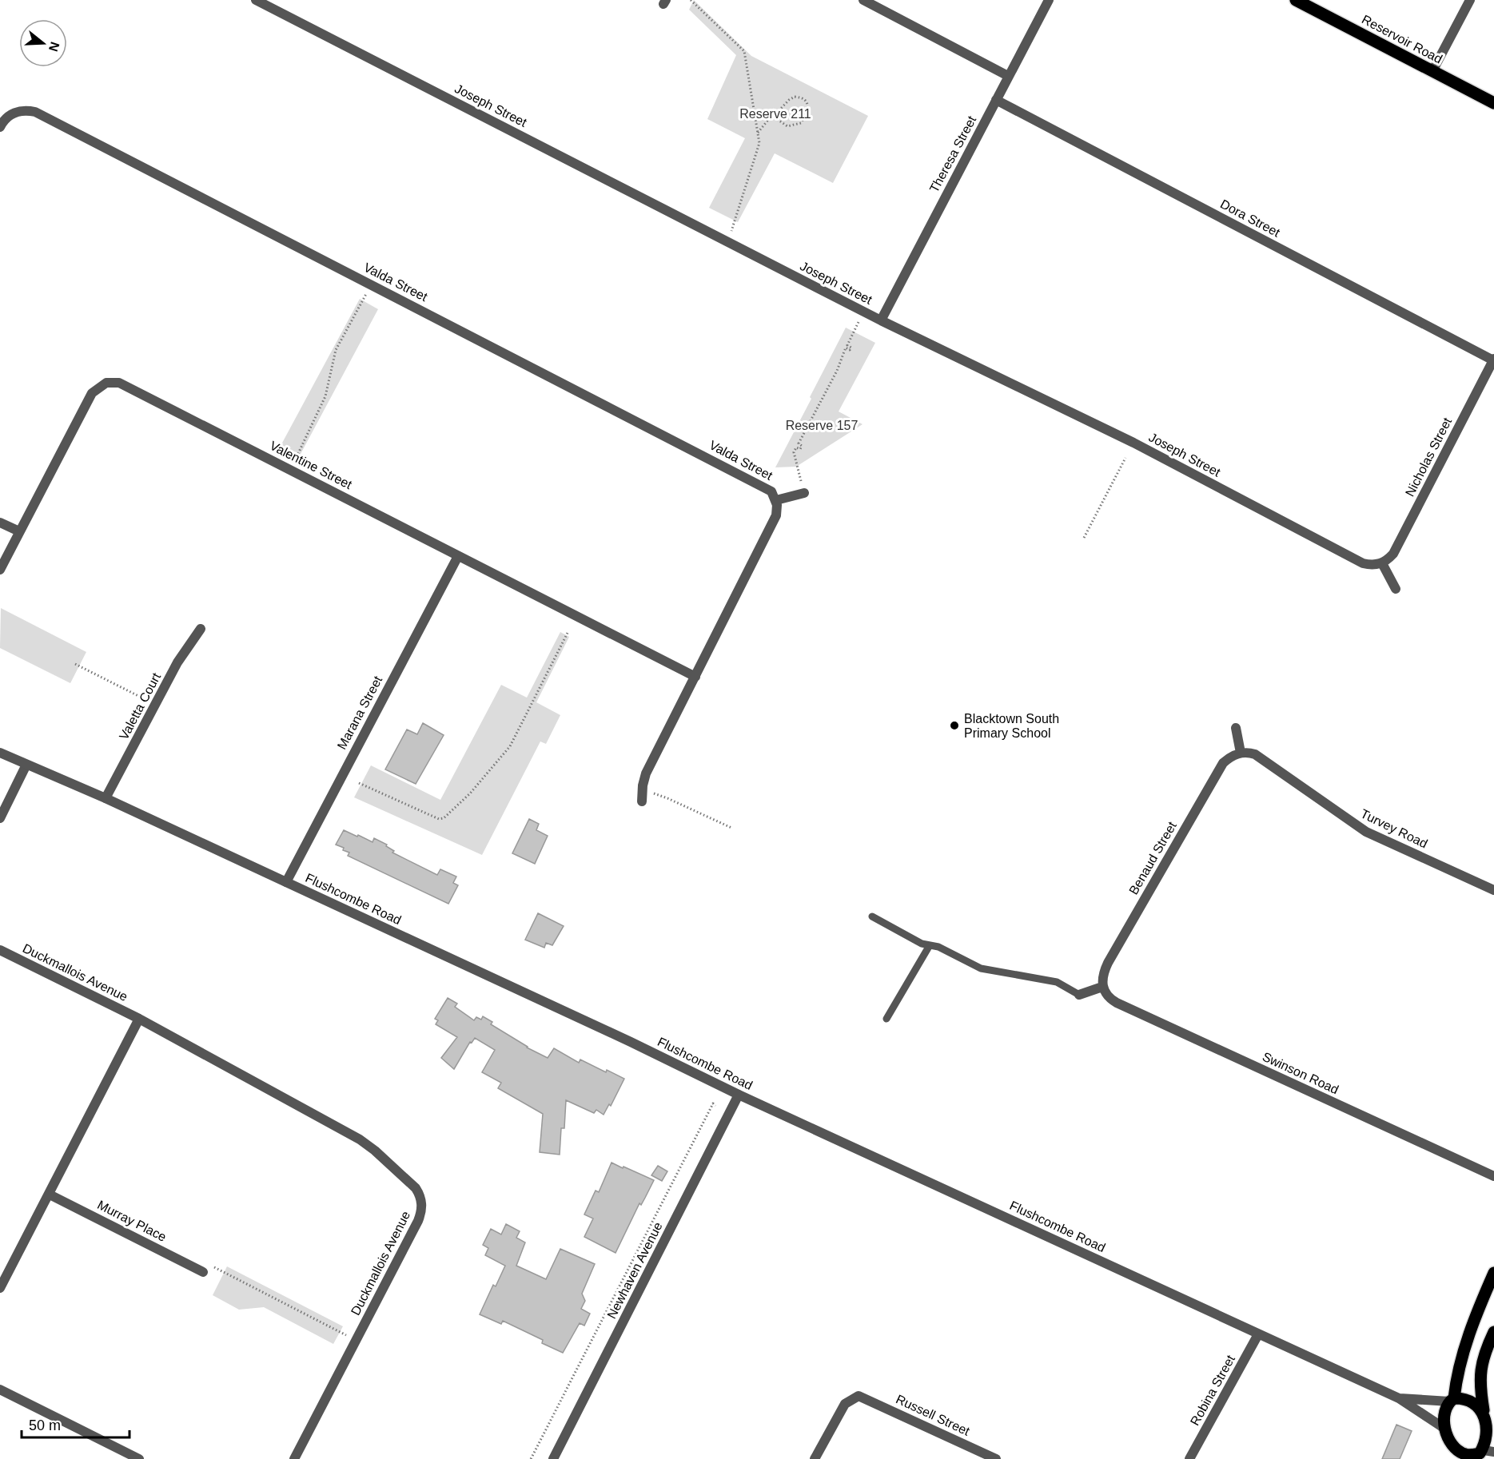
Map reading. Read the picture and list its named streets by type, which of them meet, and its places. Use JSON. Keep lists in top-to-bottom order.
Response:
{
  "streets": {
    "main road": ["Reservoir Road"],
    "street": [
      "Joseph Street",
      "Theresa Street",
      "Dora Street",
      "Valda Street",
      "Nicholas Street",
      "Valentine Street",
      "Valetta Court",
      "Marana Street",
      "Turvey Road",
      "Benaud Street",
      "Flushcombe Road",
      "Duckmallois Avenue",
      "Swinson Road",
      "Murray Place",
      "Newhaven Avenue",
      "Robina Street",
      "Russell Street"
    ]
  },
  "crossings": [
    ["Joseph Street", "Theresa Street"],
    ["Joseph Street", "Nicholas Street"],
    ["Theresa Street", "Dora Street"],
    ["Dora Street", "Nicholas Street"],
    ["Valda Street", "Valentine Street"],
    ["Valentine Street", "Marana Street"],
    ["Valetta Court", "Flushcombe Road"],
    ["Marana Street", "Flushcombe Road"],
    ["Turvey Road", "Benaud Street"],
    ["Benaud Street", "Swinson Road"],
    ["Flushcombe Road", "Newhaven Avenue"],
    ["Flushcombe Road", "Robina Street"]
  ],
  "parks": ["Reserve 211", "Reserve 157"],
  "places": ["Blacktown South Primary School"],
  "scale_bar": "50 m",
  "north": "right"
}
